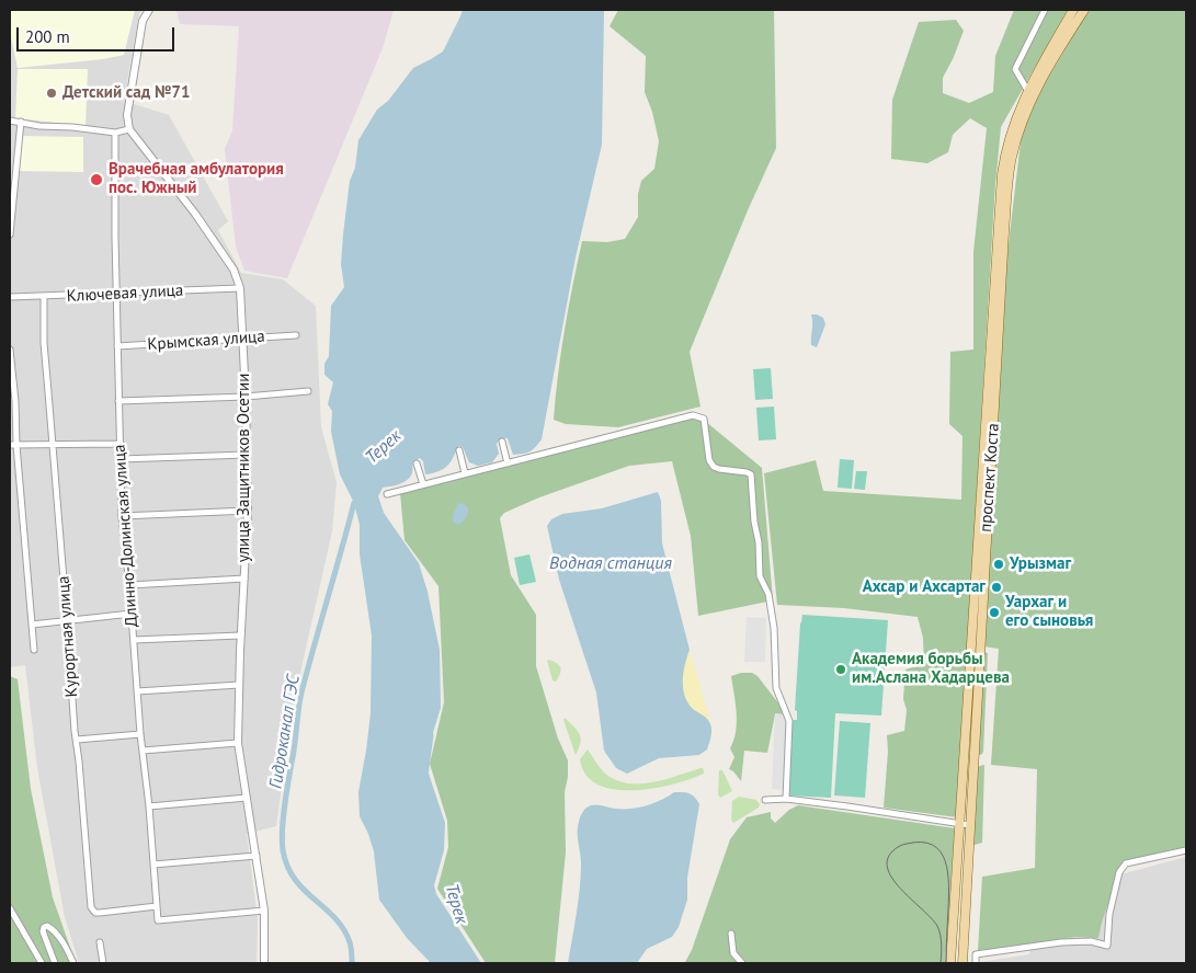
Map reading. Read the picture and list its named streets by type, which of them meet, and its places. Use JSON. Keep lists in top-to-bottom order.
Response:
{
  "streets": {
    "main road": ["проспект Коста"],
    "street": [
      "Ключевая улица",
      "Крымская улица",
      "улица Защитников Осетии",
      "Длинно-Долинская улица",
      "Курортная улица"
    ]
  },
  "crossings": [
    ["Ключевая улица", "улица Защитников Осетии"],
    ["Ключевая улица", "Длинно-Долинская улица"],
    ["Ключевая улица", "Курортная улица"],
    ["Крымская улица", "улица Защитников Осетии"],
    ["Крымская улица", "Длинно-Долинская улица"],
    ["улица Защитников Осетии", "Длинно-Долинская улица"],
    ["Длинно-Долинская улица", "Курортная улица"]
  ],
  "water": ["Терек", "Водная станция", "Гидроканал ГЭС"],
  "places": [
    "Детский сад №71",
    "Врачебная амбулатория пос. Южный",
    "Урызмаг",
    "Ахсар и Ахсартаг",
    "Уархаг и его сыновья",
    "Академия борьбы им.Аслана Хадарцева"
  ],
  "scale_bar": "200 m"
}
